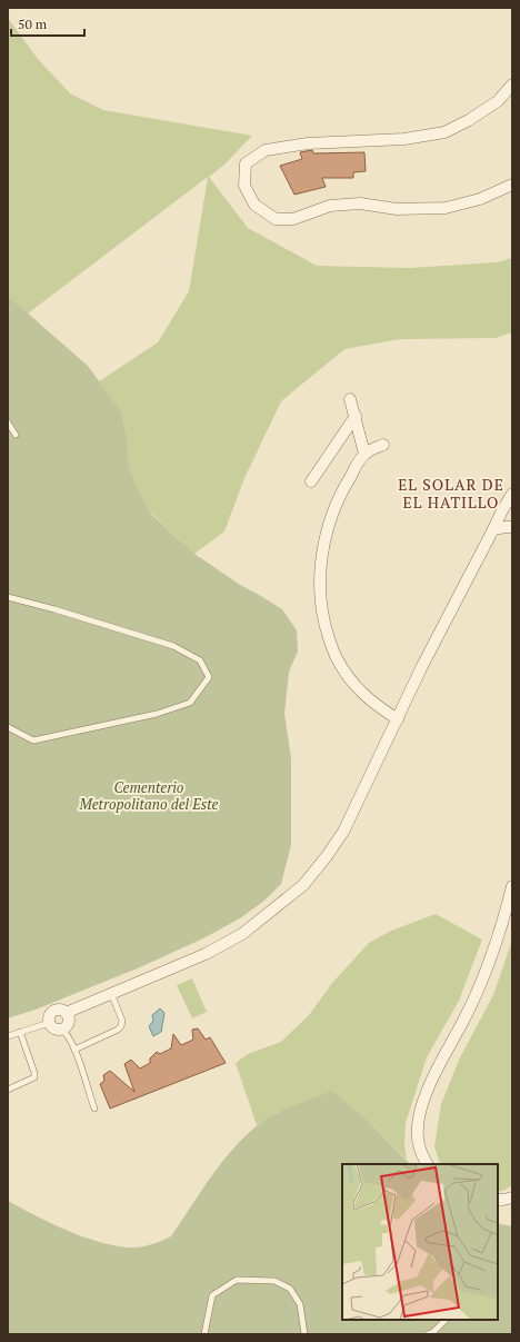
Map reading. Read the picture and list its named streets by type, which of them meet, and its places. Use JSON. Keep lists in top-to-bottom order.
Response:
{
  "districts": ["EL SOLAR DE EL HATILLO"],
  "parks": ["Cementerio Metropolitano del Este"],
  "scale_bar": "50 m"
}
